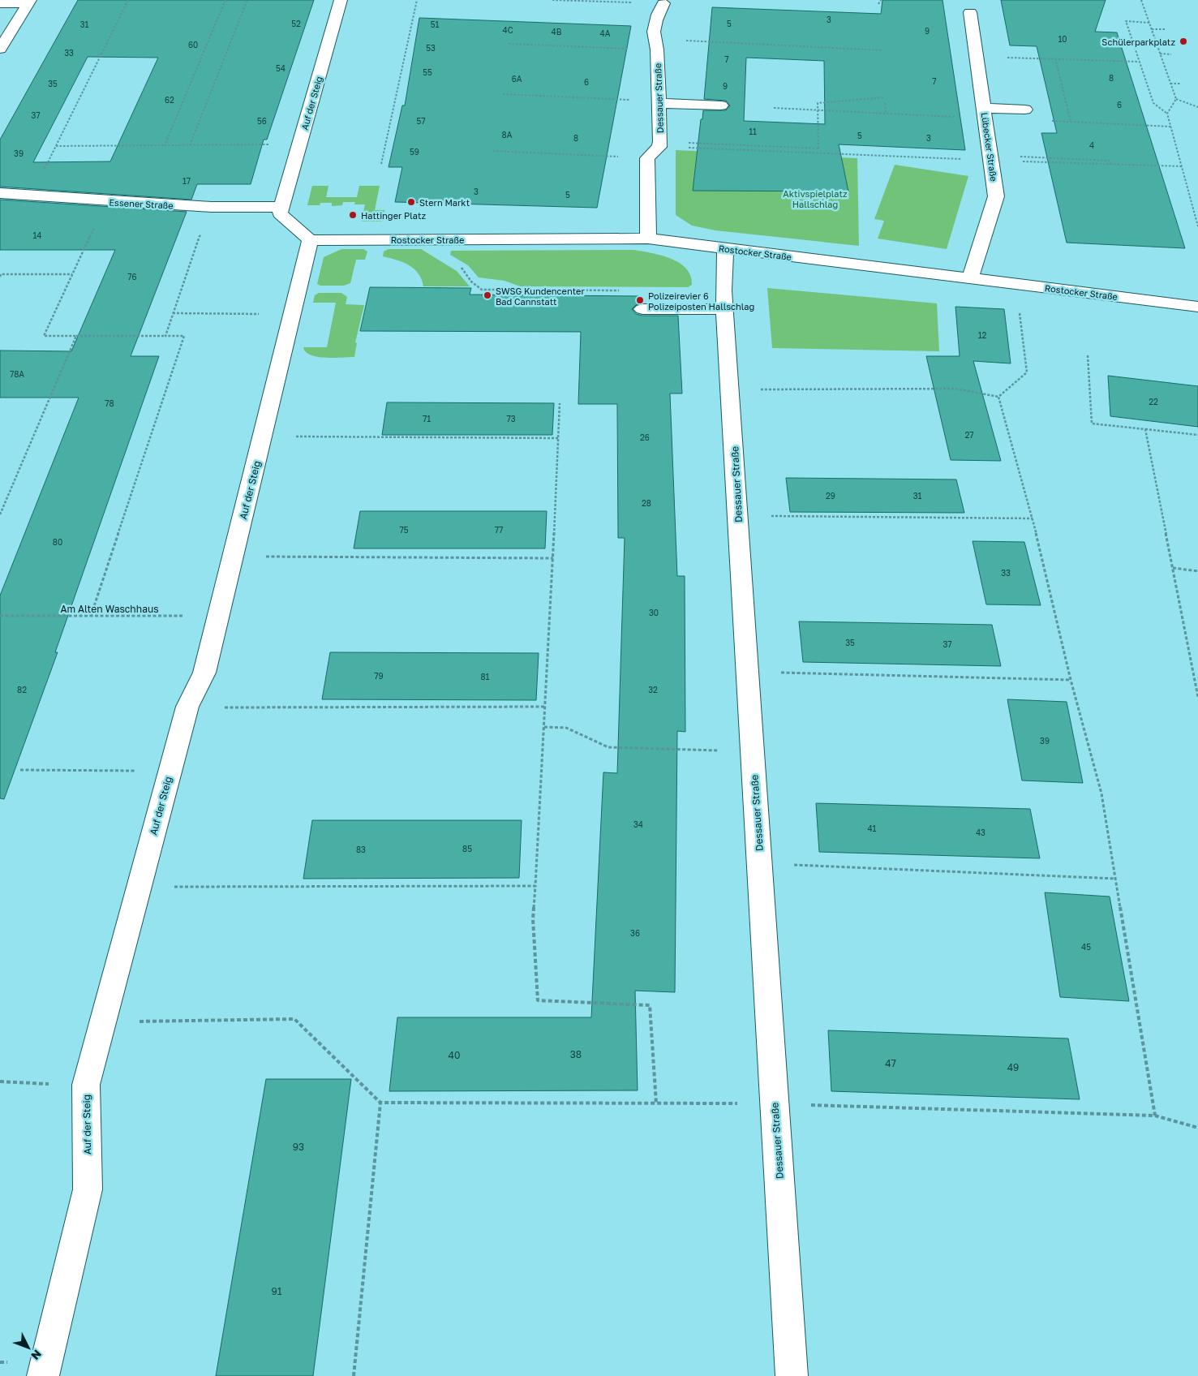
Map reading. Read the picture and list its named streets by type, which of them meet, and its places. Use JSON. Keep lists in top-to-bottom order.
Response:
{
  "streets": {
    "street": [
      "Dessauer Straße",
      "Auf der Steig",
      "Lübecker Straße",
      "Essener Straße",
      "Rostocker Straße"
    ],
    "path": ["Am Alten Waschhaus"]
  },
  "crossings": [
    ["Dessauer Straße", "Rostocker Straße"],
    ["Auf der Steig", "Essener Straße"],
    ["Auf der Steig", "Rostocker Straße"],
    ["Auf der Steig", "Am Alten Waschhaus"],
    ["Lübecker Straße", "Rostocker Straße"]
  ],
  "parks": ["Aktivspielplatz Hallschlag"],
  "places": [
    "Schülerparkplatz",
    "Stern Markt",
    "Hattinger Platz",
    "SWSG Kundencenter Bad Cannstatt",
    "Polizeirevier 6 Polizeiposten Hallschlag"
  ],
  "house_numbers": [
    "3",
    "52",
    "5",
    "31",
    "51",
    "4C",
    "9",
    "4B",
    "4A",
    "10",
    "60",
    "53",
    "33",
    "7",
    "54",
    "55",
    "8",
    "6A",
    "7",
    "6",
    "35",
    "9",
    "62",
    "6",
    "37",
    "56",
    "57",
    "11",
    "8A",
    "5",
    "8",
    "3",
    "4",
    "59",
    "39",
    "17",
    "3",
    "5",
    "14",
    "76",
    "12",
    "78A",
    "22",
    "78",
    "71",
    "73",
    "27",
    "26",
    "29",
    "31",
    "28",
    "75",
    "77",
    "80",
    "33",
    "30",
    "35",
    "37",
    "79",
    "81",
    "82",
    "32",
    "39",
    "34",
    "41",
    "43",
    "85",
    "83",
    "36",
    "45",
    "38",
    "40",
    "47",
    "49",
    "93",
    "91"
  ],
  "north": "bottom right"
}
